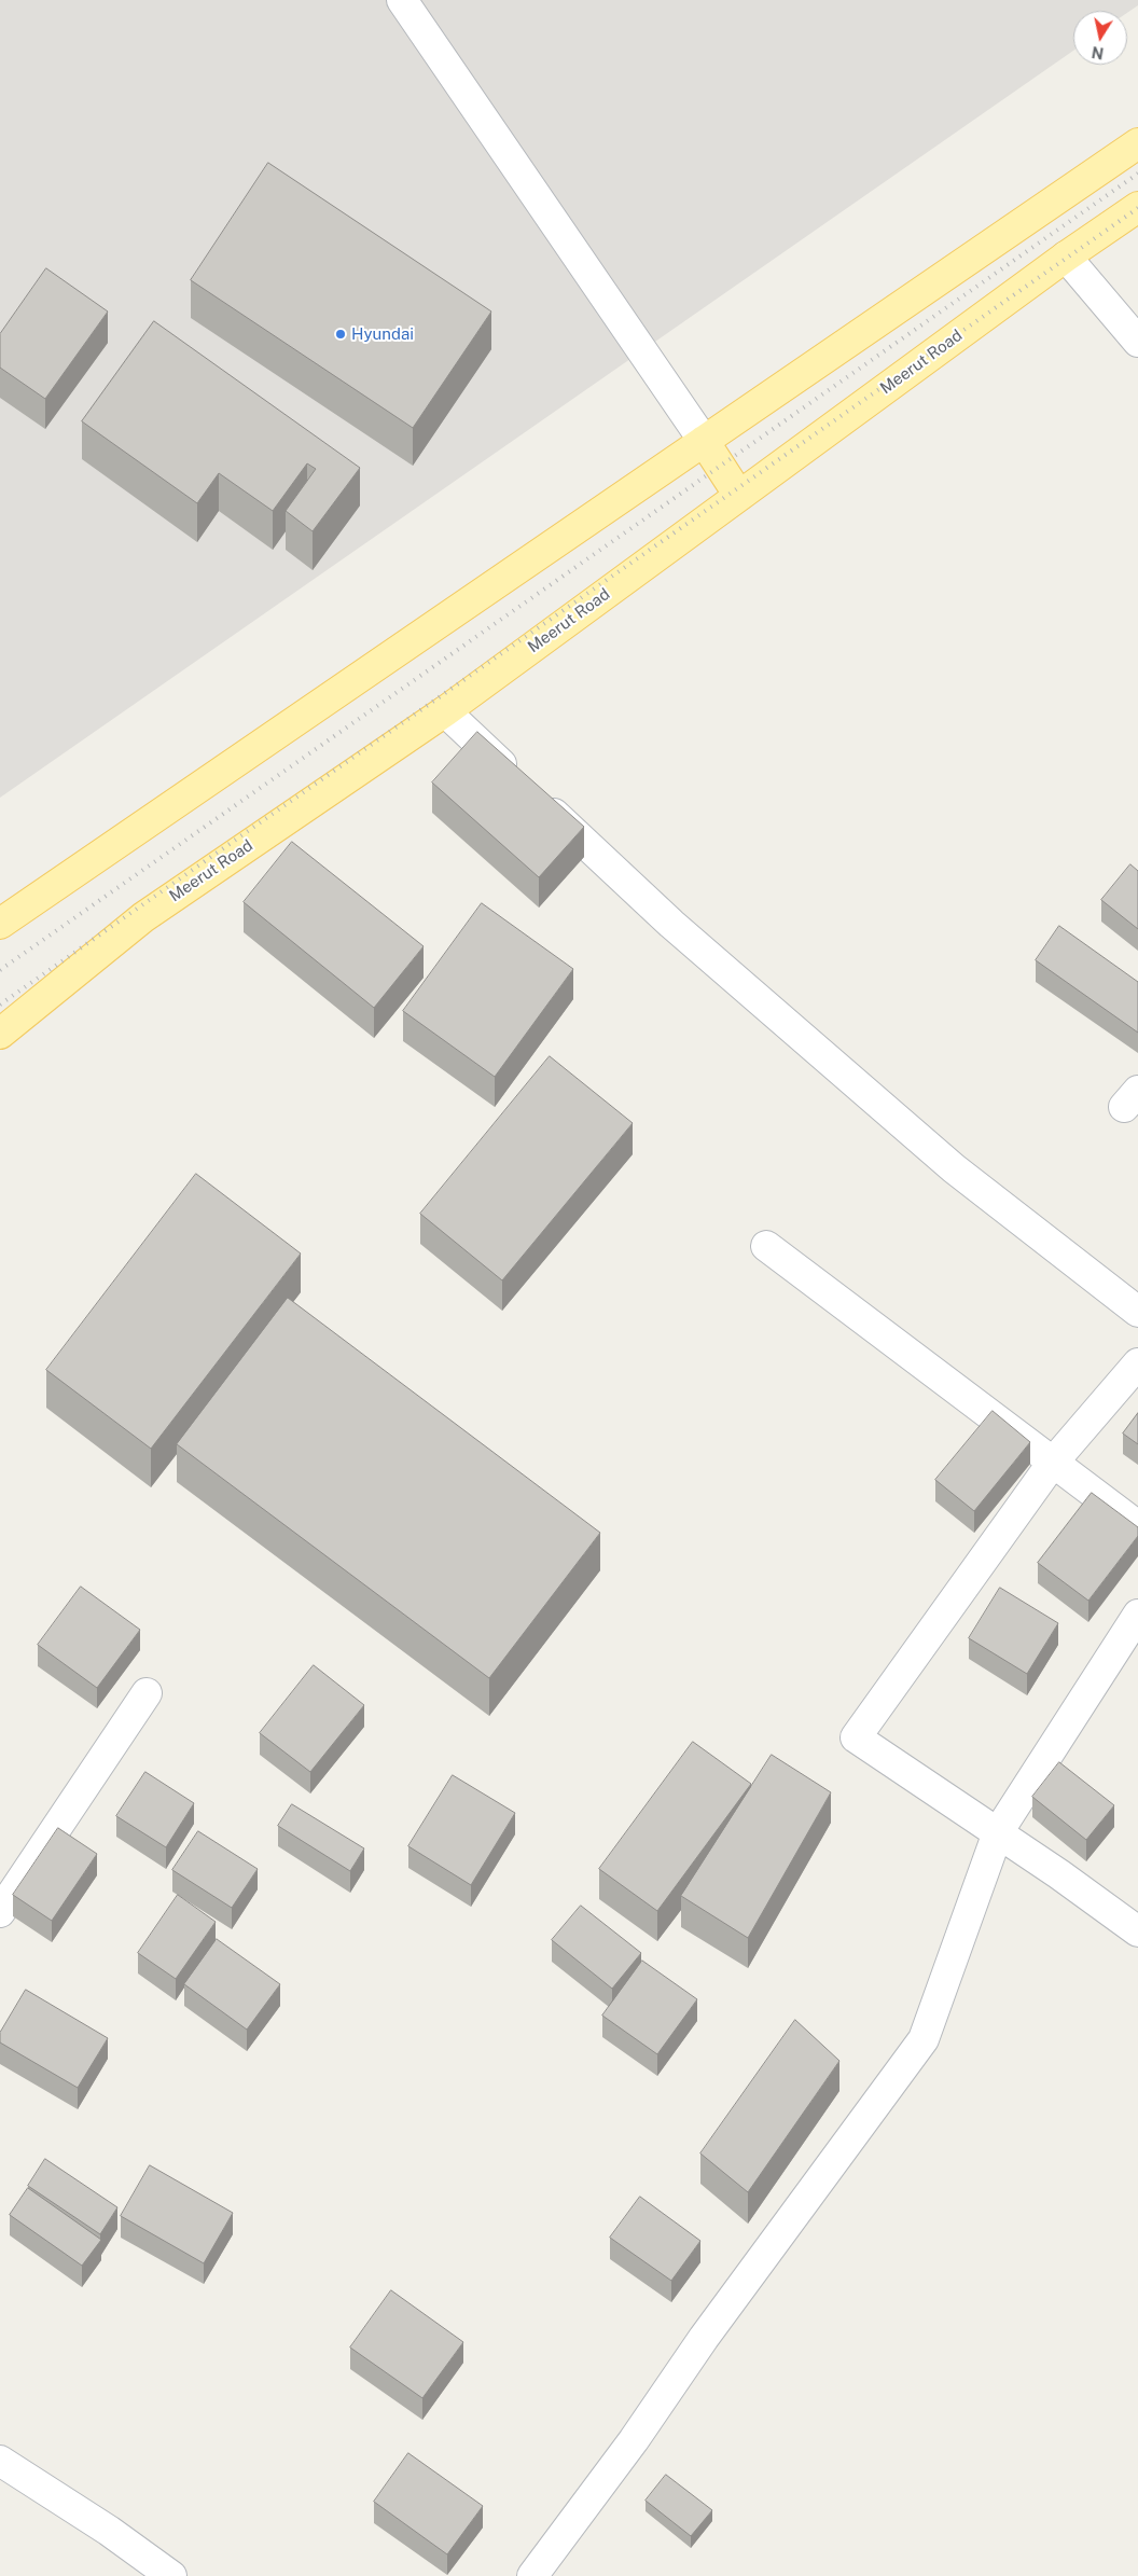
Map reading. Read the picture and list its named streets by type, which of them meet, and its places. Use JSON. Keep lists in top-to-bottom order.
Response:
{
  "streets": {
    "main road": ["Meerut Road"]
  },
  "places": ["Hyundai"],
  "north": "bottom"
}
